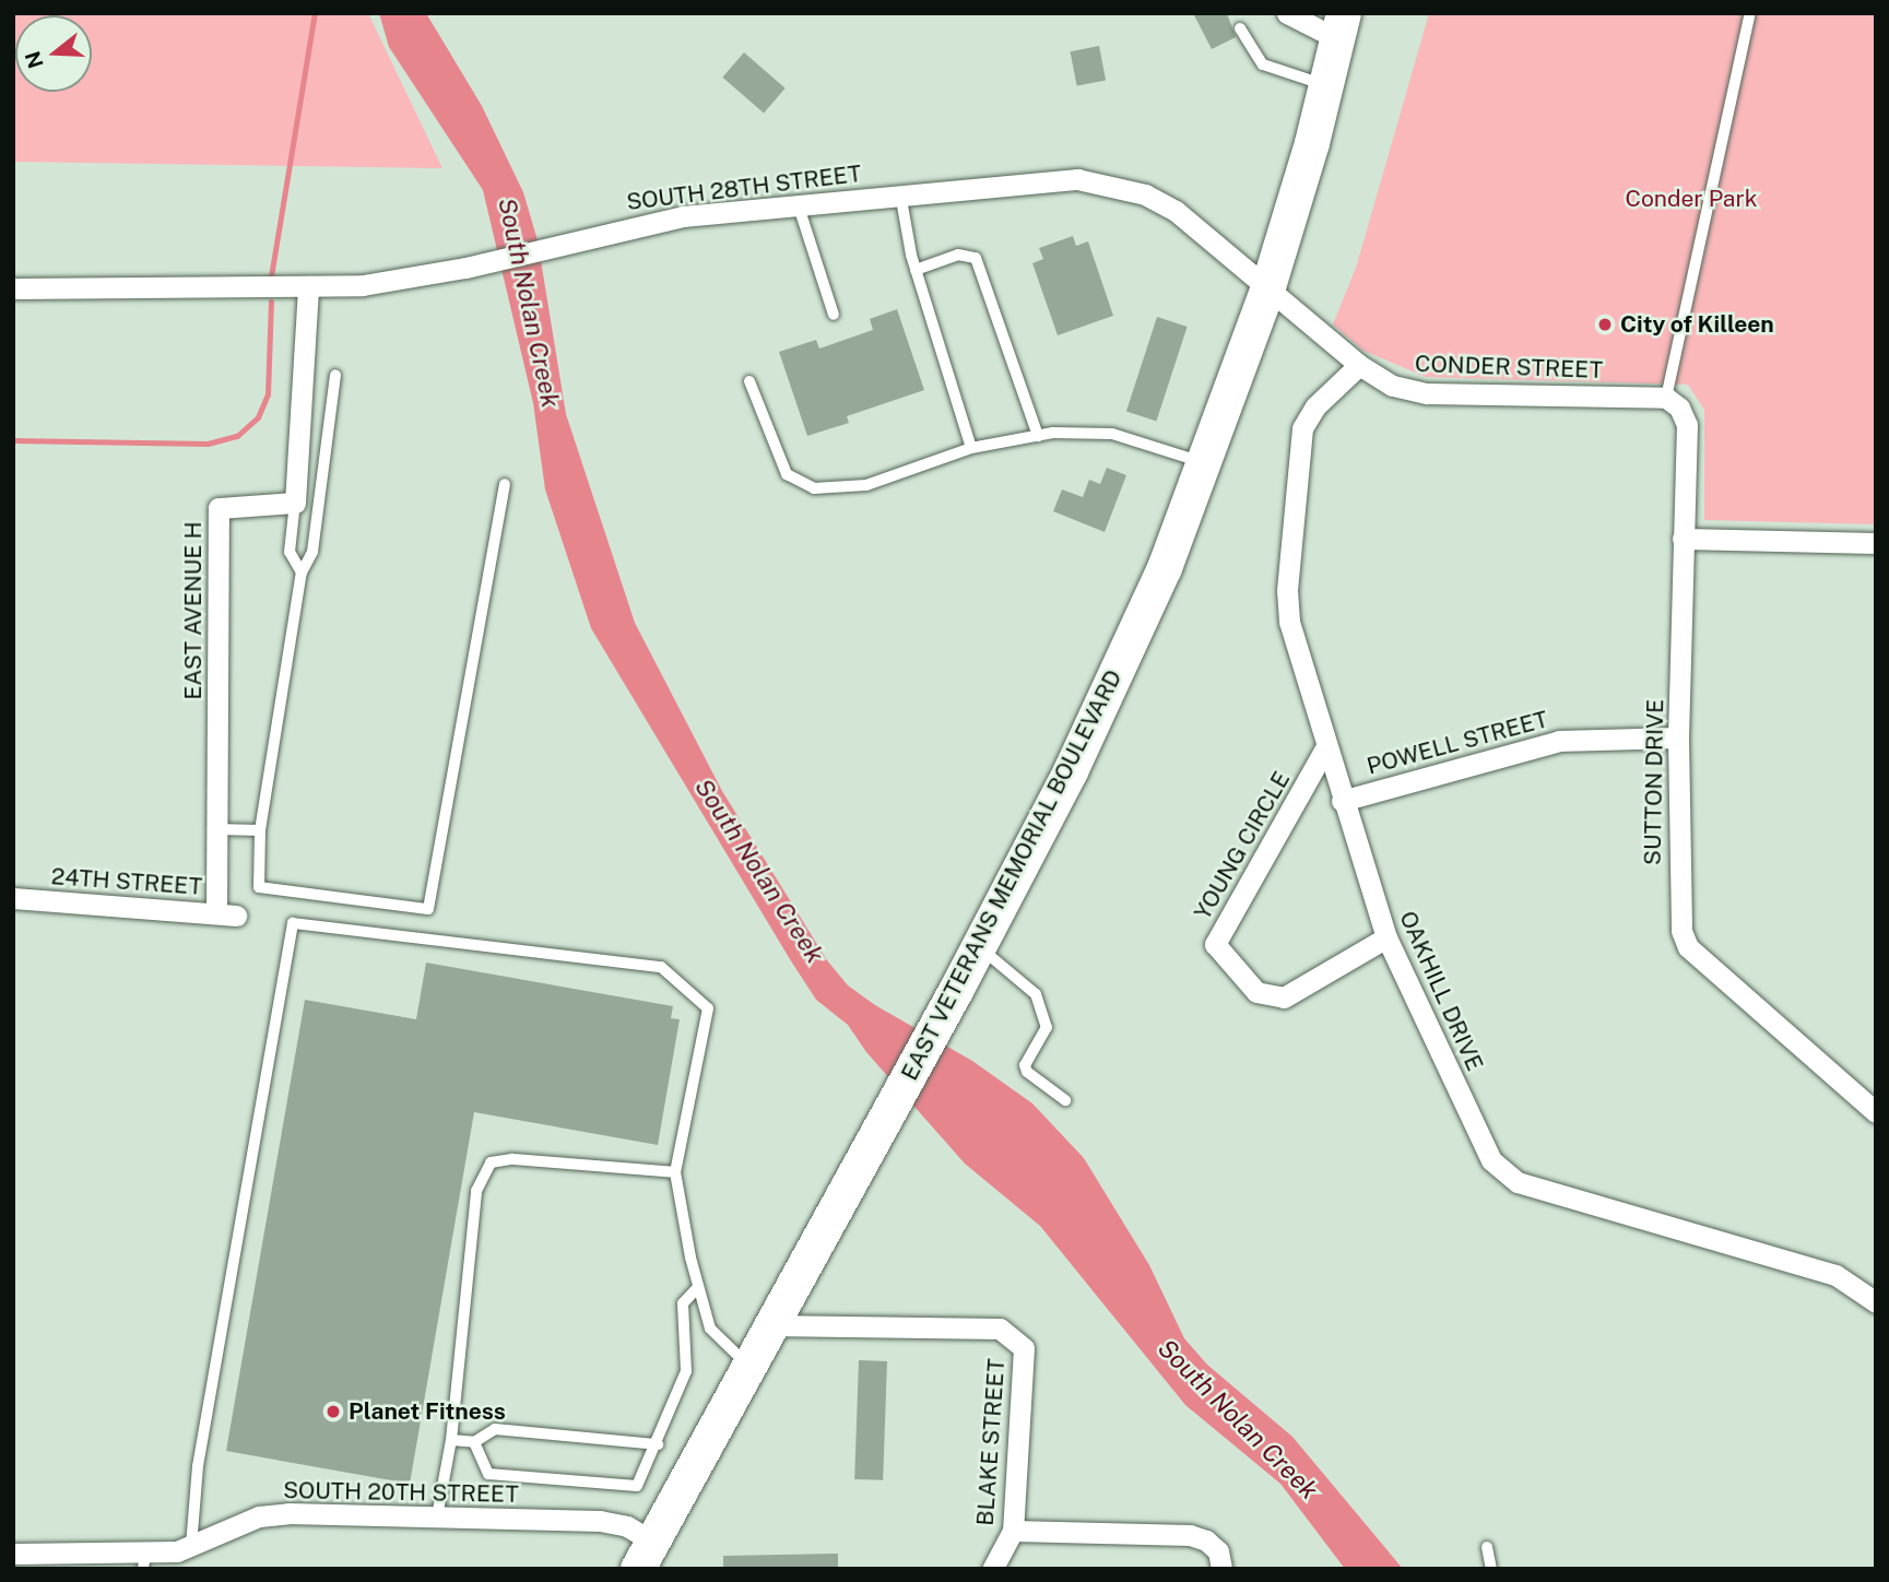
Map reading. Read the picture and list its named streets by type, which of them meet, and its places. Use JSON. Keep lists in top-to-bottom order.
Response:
{
  "streets": {
    "main road": ["EAST VETERANS MEMORIAL BOULEVARD"],
    "street": [
      "SOUTH 28TH STREET",
      "CONDER STREET",
      "EAST AVENUE H",
      "POWELL STREET",
      "SUTTON DRIVE",
      "YOUNG CIRCLE",
      "24TH STREET",
      "OAKHILL DRIVE",
      "BLAKE STREET",
      "SOUTH 20TH STREET"
    ]
  },
  "crossings": [
    ["SOUTH 28TH STREET", "CONDER STREET"],
    ["SOUTH 28TH STREET", "EAST VETERANS MEMORIAL BOULEVARD"],
    ["CONDER STREET", "SUTTON DRIVE"],
    ["CONDER STREET", "EAST VETERANS MEMORIAL BOULEVARD"],
    ["CONDER STREET", "OAKHILL DRIVE"],
    ["EAST AVENUE H", "24TH STREET"],
    ["POWELL STREET", "SUTTON DRIVE"],
    ["POWELL STREET", "OAKHILL DRIVE"],
    ["YOUNG CIRCLE", "OAKHILL DRIVE"],
    ["EAST VETERANS MEMORIAL BOULEVARD", "BLAKE STREET"],
    ["EAST VETERANS MEMORIAL BOULEVARD", "SOUTH 20TH STREET"]
  ],
  "water": ["South Nolan Creek"],
  "parks": ["Conder Park"],
  "places": ["City of Killeen", "Planet Fitness"],
  "north": "left"
}
